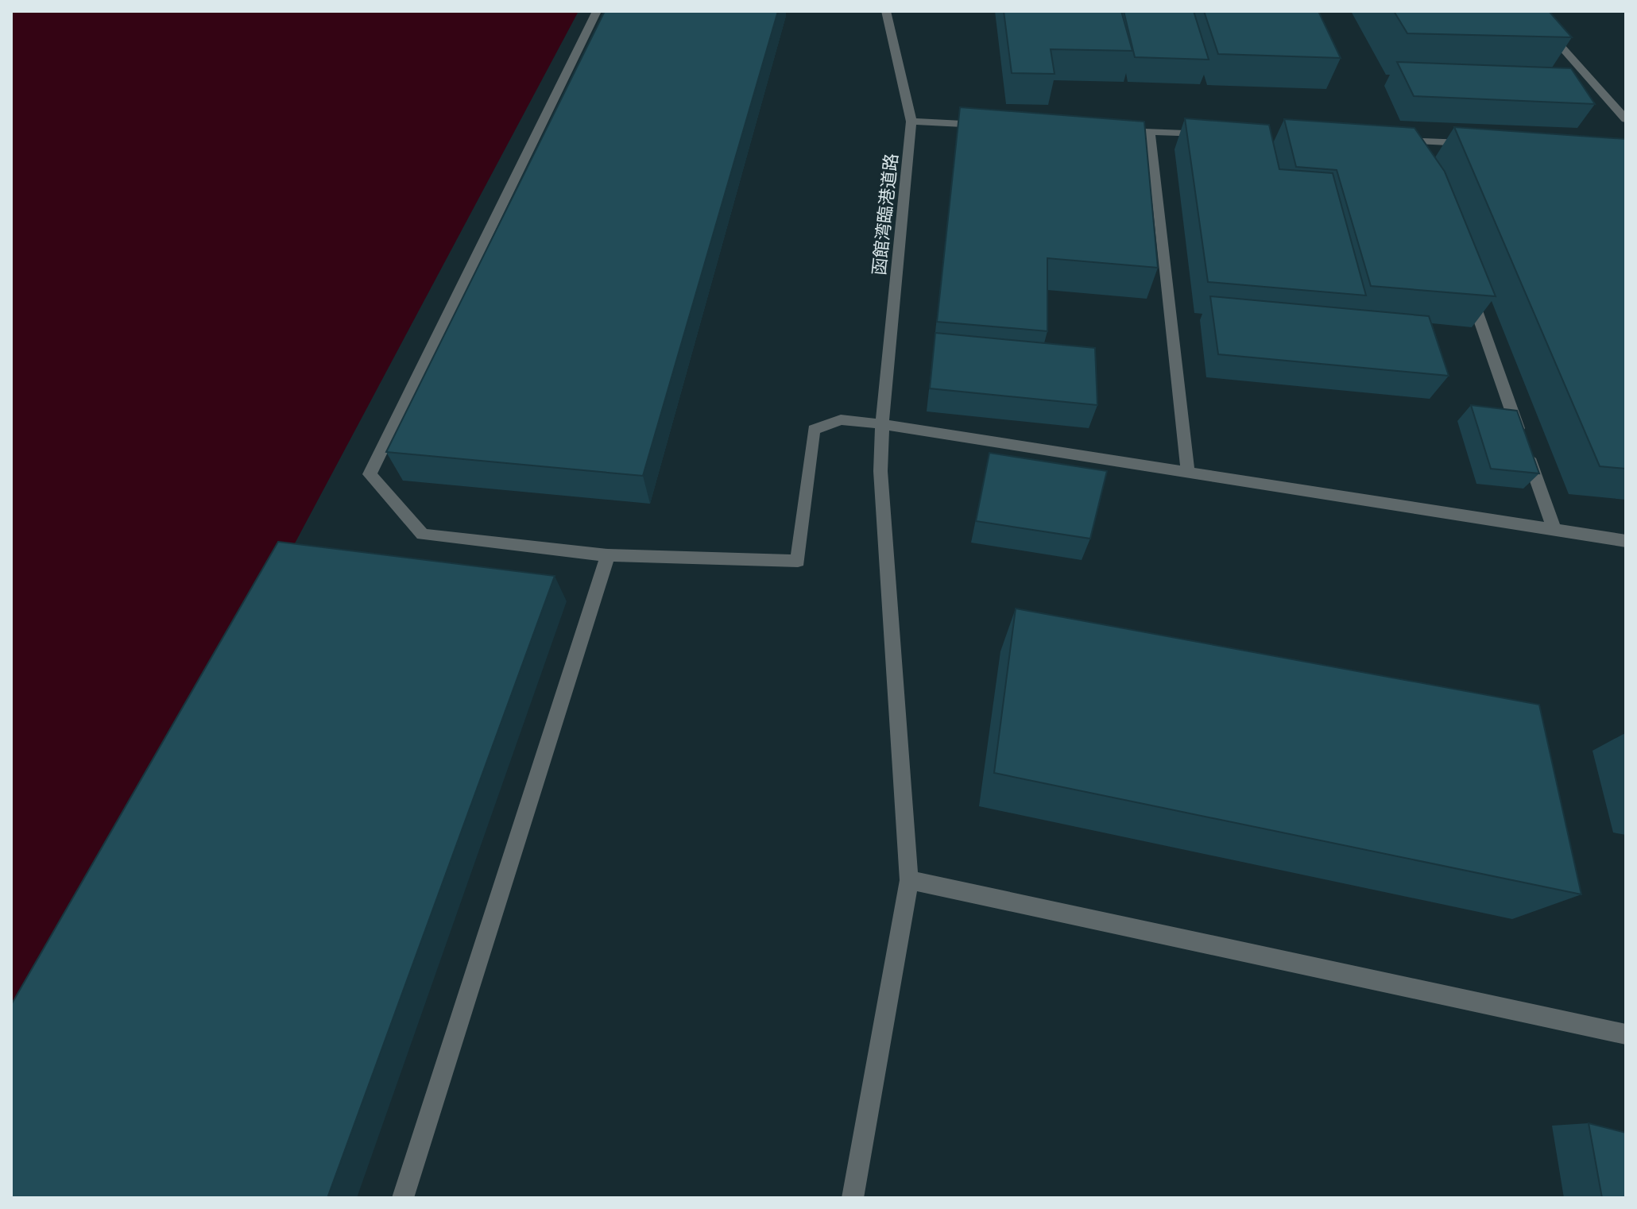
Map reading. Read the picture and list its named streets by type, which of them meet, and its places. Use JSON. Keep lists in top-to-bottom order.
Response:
{
  "streets": {
    "street": ["函館湾臨港道路"]
  }
}
